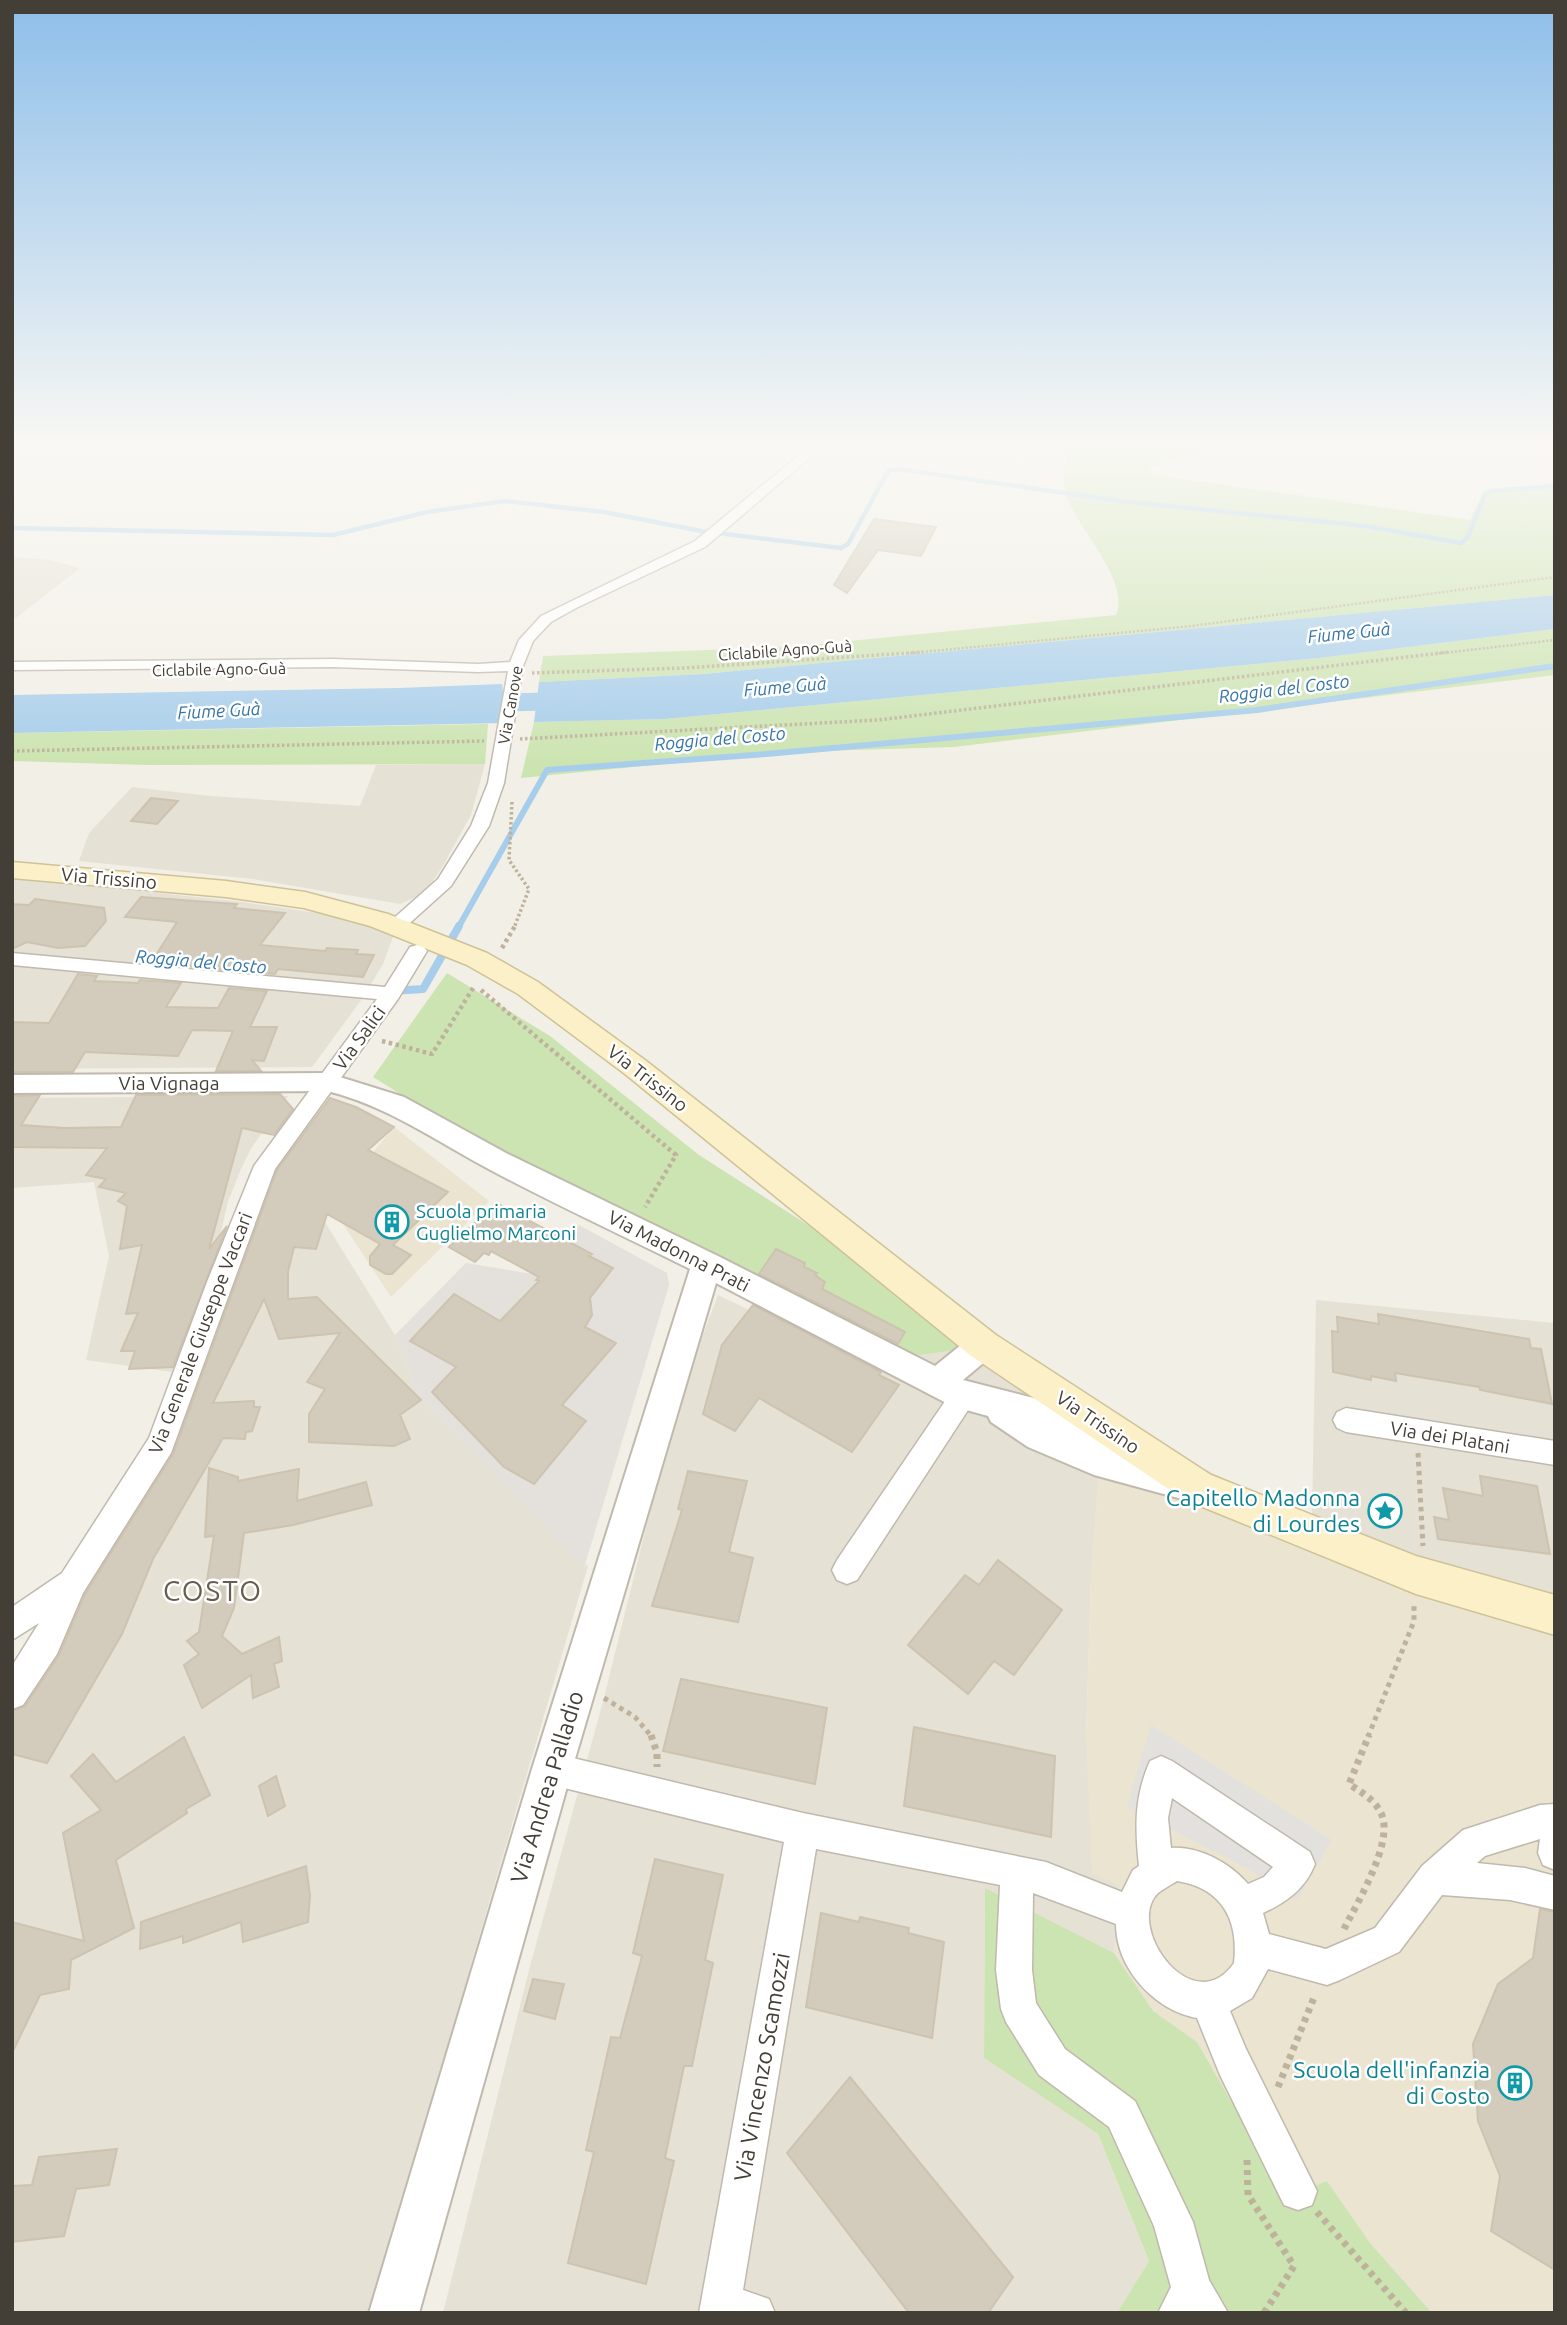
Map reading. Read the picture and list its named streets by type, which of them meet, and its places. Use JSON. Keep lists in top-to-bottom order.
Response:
{
  "streets": {
    "main road": ["Via Trissino"],
    "street": [
      "Via Canove",
      "Via Salici",
      "Via Vignaga",
      "Via Madonna Prati",
      "Via Generale Giuseppe Vaccari",
      "Via dei Platani",
      "Via Andrea Palladio",
      "Via Vincenzo Scamozzi"
    ],
    "path": ["Ciclabile Agno-Guà"]
  },
  "crossings": [
    ["Ciclabile Agno-Guà", "Via Canove"],
    ["Via Canove", "Via Trissino"],
    ["Via Salici", "Via Vignaga"],
    ["Via Salici", "Via Madonna Prati"],
    ["Via Salici", "Via Generale Giuseppe Vaccari"],
    ["Via Vignaga", "Via Madonna Prati"],
    ["Via Vignaga", "Via Generale Giuseppe Vaccari"],
    ["Via Madonna Prati", "Via Generale Giuseppe Vaccari"],
    ["Via Madonna Prati", "Via Andrea Palladio"]
  ],
  "districts": ["COSTO"],
  "water": ["Fiume Guà", "Roggia del Costo"],
  "places": {
    "building": ["Scuola primaria Guglielmo Marconi", "Scuola dell'infanzia di Costo"],
    "place": ["Capitello Madonna di Lourdes"]
  }
}
